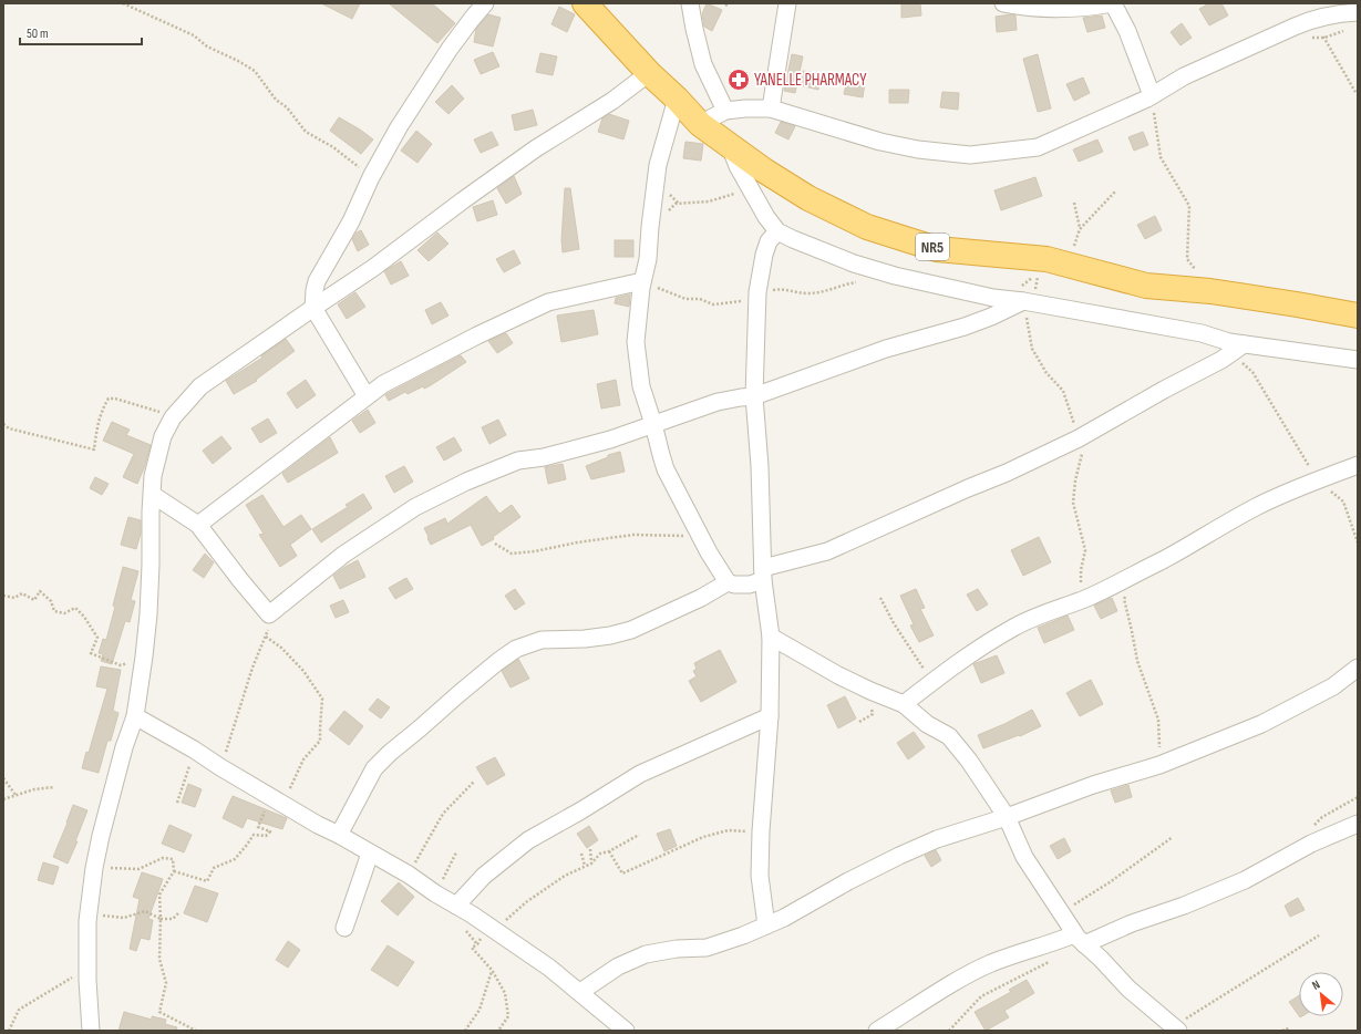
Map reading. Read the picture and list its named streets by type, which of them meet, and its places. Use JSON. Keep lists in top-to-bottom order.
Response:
{
  "streets": {
    "highway": ["NR5"]
  },
  "places": {
    "pharmacy": ["YANELLE PHARMACY"]
  },
  "scale_bar": "50 m",
  "north": "top left"
}
